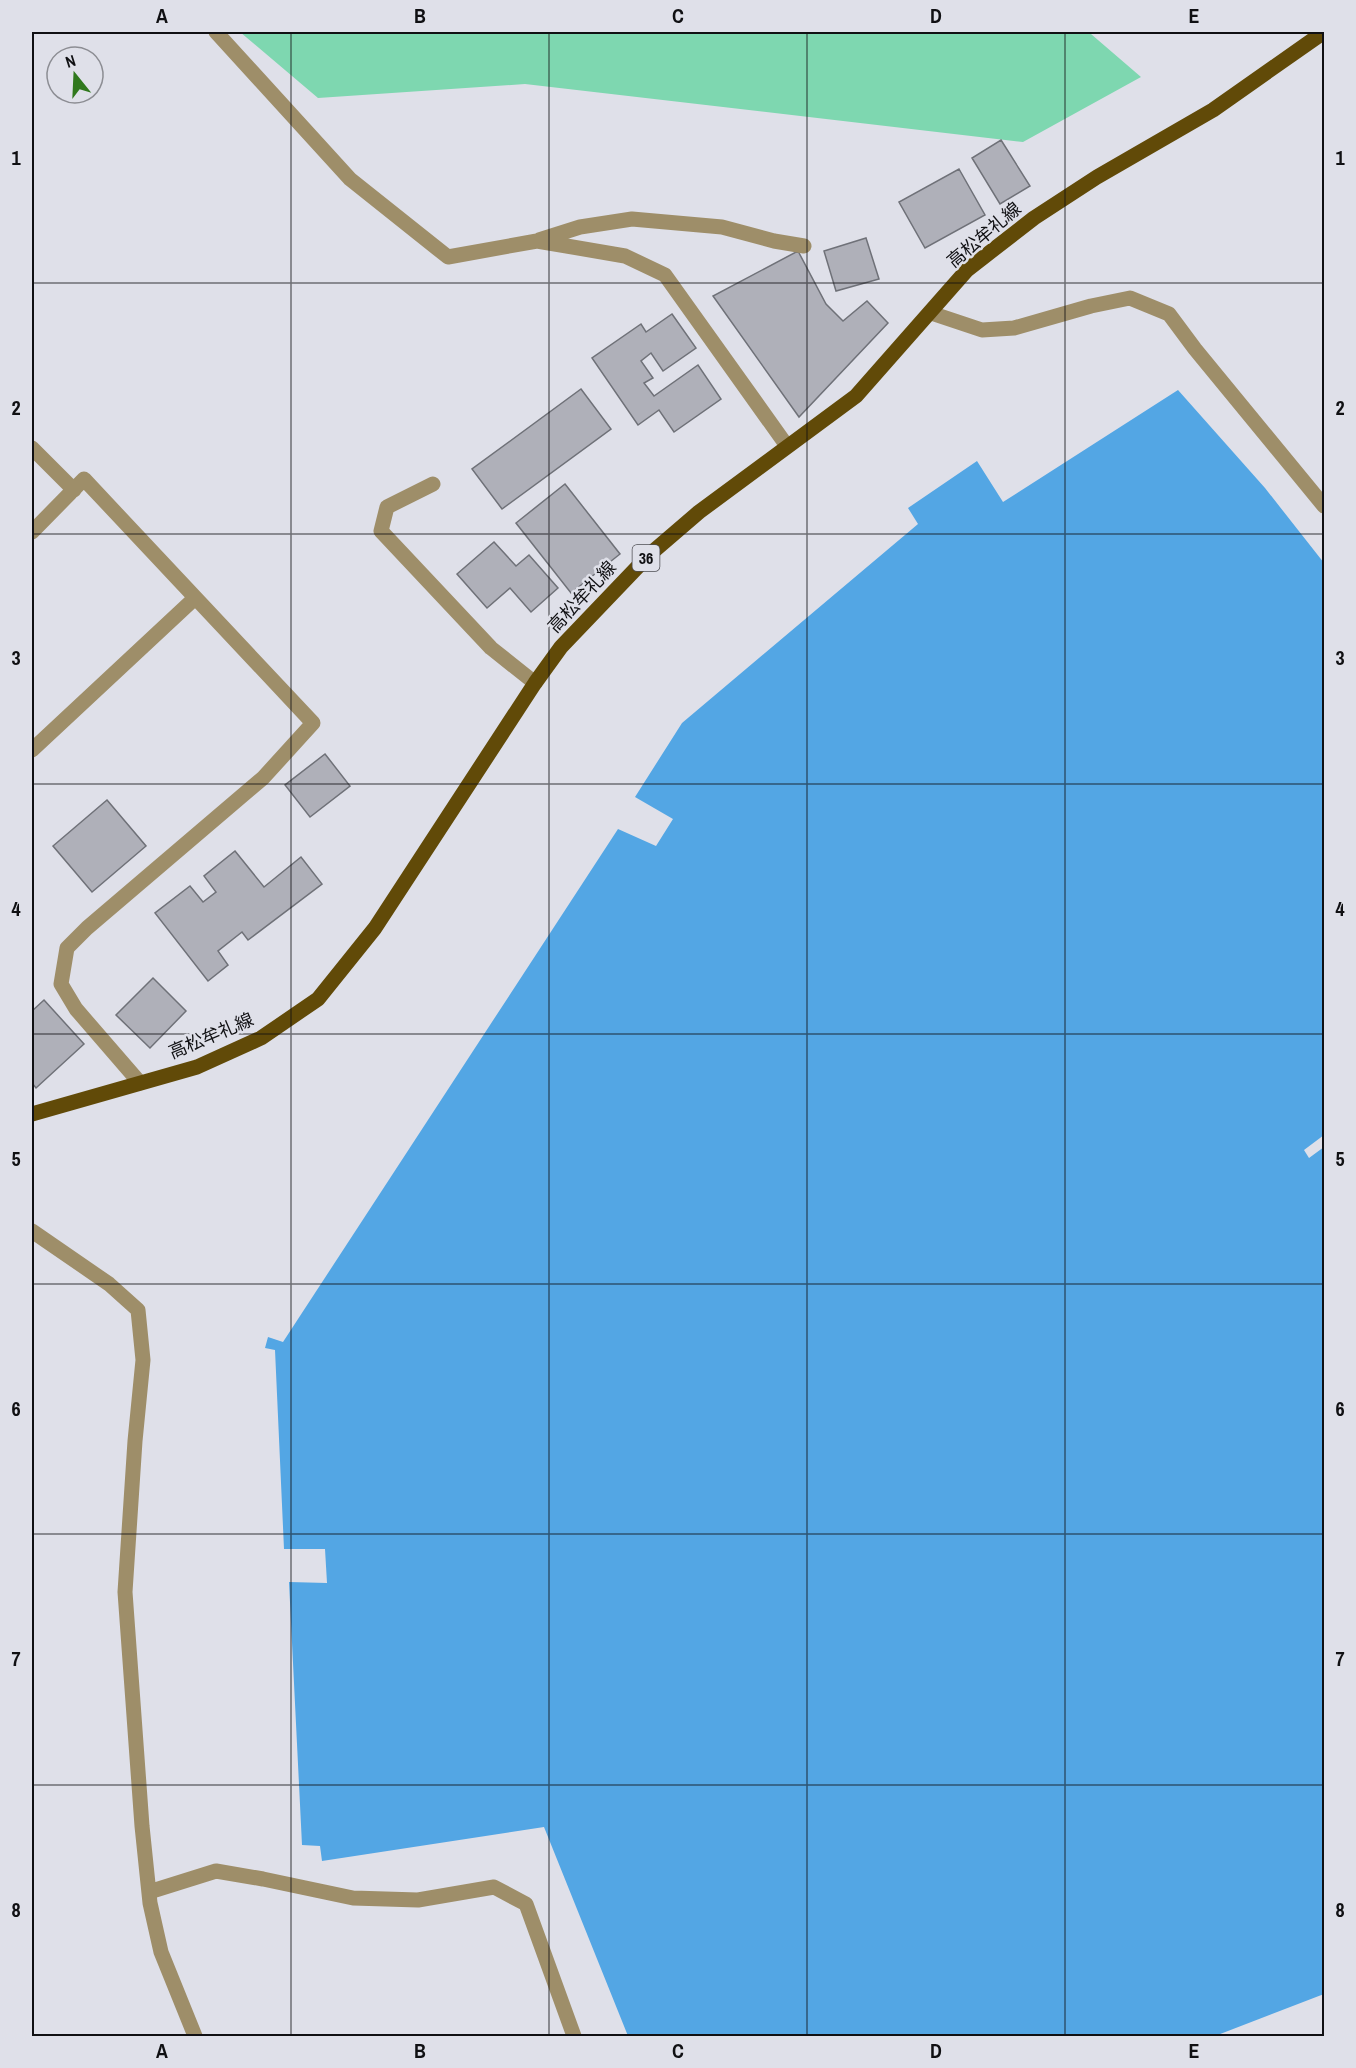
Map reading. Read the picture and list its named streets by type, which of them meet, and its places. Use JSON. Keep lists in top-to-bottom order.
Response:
{
  "streets": {
    "main road": ["高松牟礼線", "36"]
  },
  "north": "top",
  "grid": {
    "columns": [
      "A",
      "B",
      "C",
      "D",
      "E"
    ],
    "rows": [
      "1",
      "2",
      "3",
      "4",
      "5",
      "6",
      "7",
      "8"
    ]
  }
}
